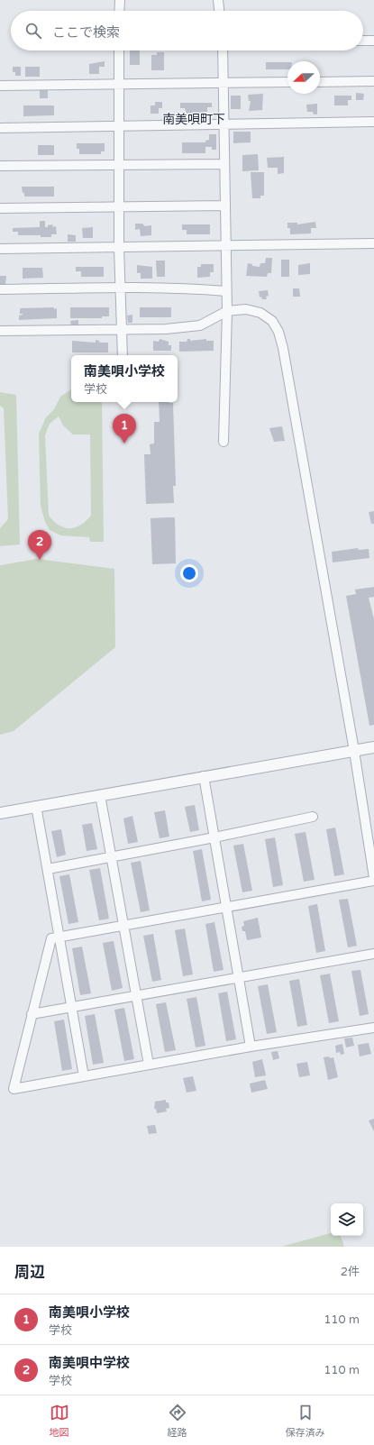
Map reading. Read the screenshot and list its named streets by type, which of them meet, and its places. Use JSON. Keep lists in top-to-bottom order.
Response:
{
  "districts": ["南美唄町下"],
  "north": "left",
  "page": {
    "search": "ここで検索",
    "popup": ["南美唄小学校", "学校"],
    "pins": ["1", "2"],
    "heading": ["周辺", "2件"],
    "list": [
      {
        "mark": "1",
        "name": "南美唄小学校",
        "note": "学校",
        "value": "110 m"
      },
      {
        "mark": "2",
        "name": "南美唄中学校",
        "note": "学校",
        "value": "110 m"
      }
    ],
    "nav": ["地図", "経路", "保存済み"]
  }
}
